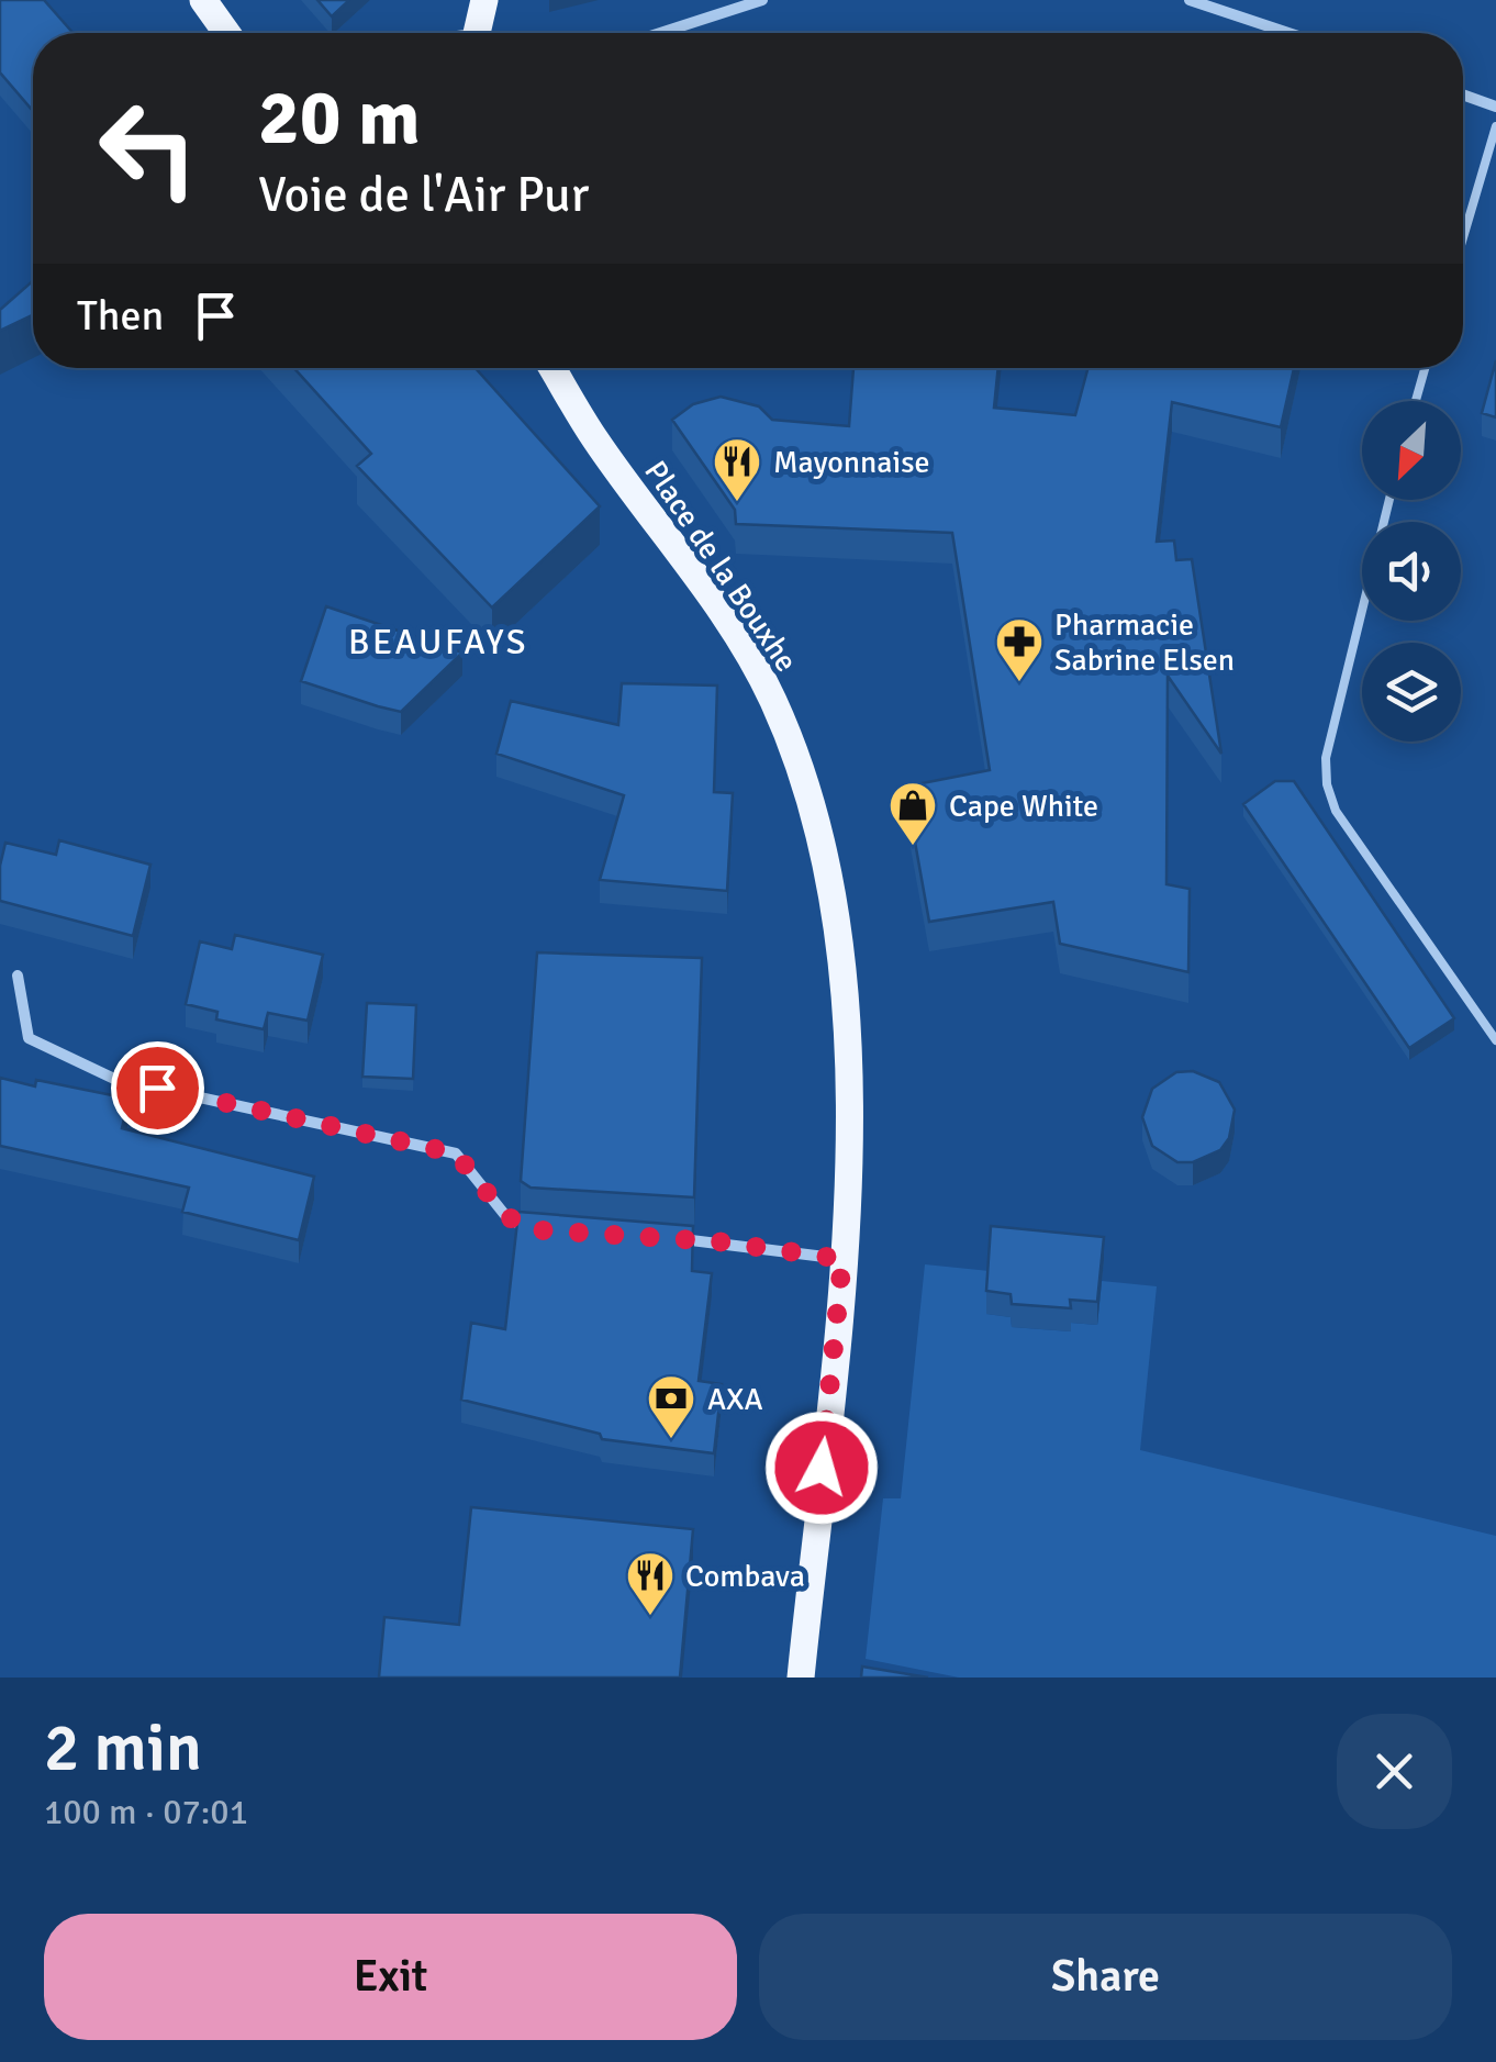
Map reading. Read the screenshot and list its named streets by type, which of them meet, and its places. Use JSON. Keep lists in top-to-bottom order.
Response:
{
  "streets": {
    "main road": ["Place de la Bouxhe"]
  },
  "districts": ["BEAUFAYS"],
  "places": {
    "restaurant": ["Mayonnaise", "Combava"],
    "pharmacy": ["Pharmacie Sabrine Elsen"],
    "shop": ["Cape White"],
    "bank": ["AXA"]
  },
  "north": "bottom left",
  "page": {
    "turn": ["20 m", "Voie de l'Air Pur"],
    "then": "Then",
    "heading": ["2 min", "100 m · 07:01"],
    "buttons": ["Exit", "Share"]
  }
}
